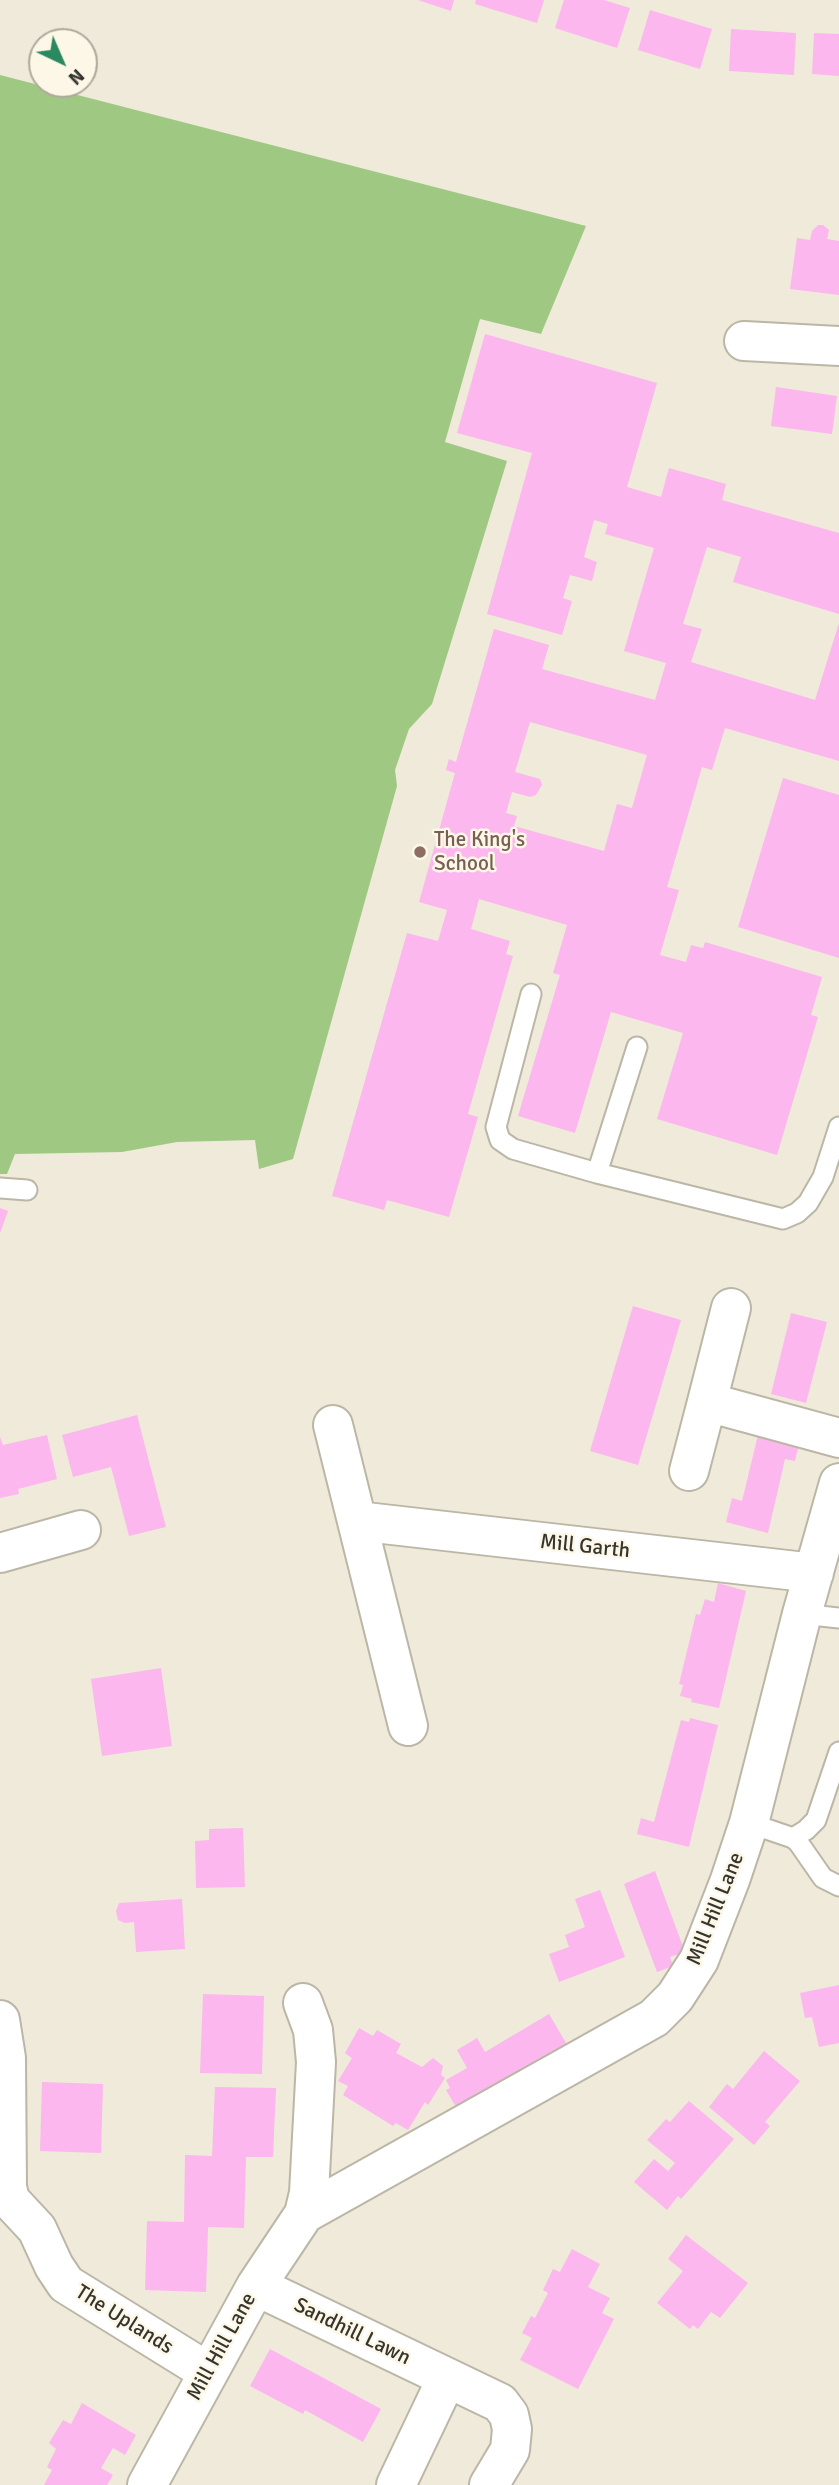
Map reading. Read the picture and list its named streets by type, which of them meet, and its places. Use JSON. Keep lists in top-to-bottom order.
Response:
{
  "streets": {
    "street": [
      "Mill Garth",
      "Mill Hill Lane",
      "The Uplands",
      "Sandhill Lawn"
    ]
  },
  "crossings": [
    ["Mill Garth", "Mill Hill Lane"],
    ["Mill Hill Lane", "The Uplands"],
    ["Mill Hill Lane", "Sandhill Lawn"]
  ],
  "places": ["The King's School"],
  "north": "bottom right"
}
